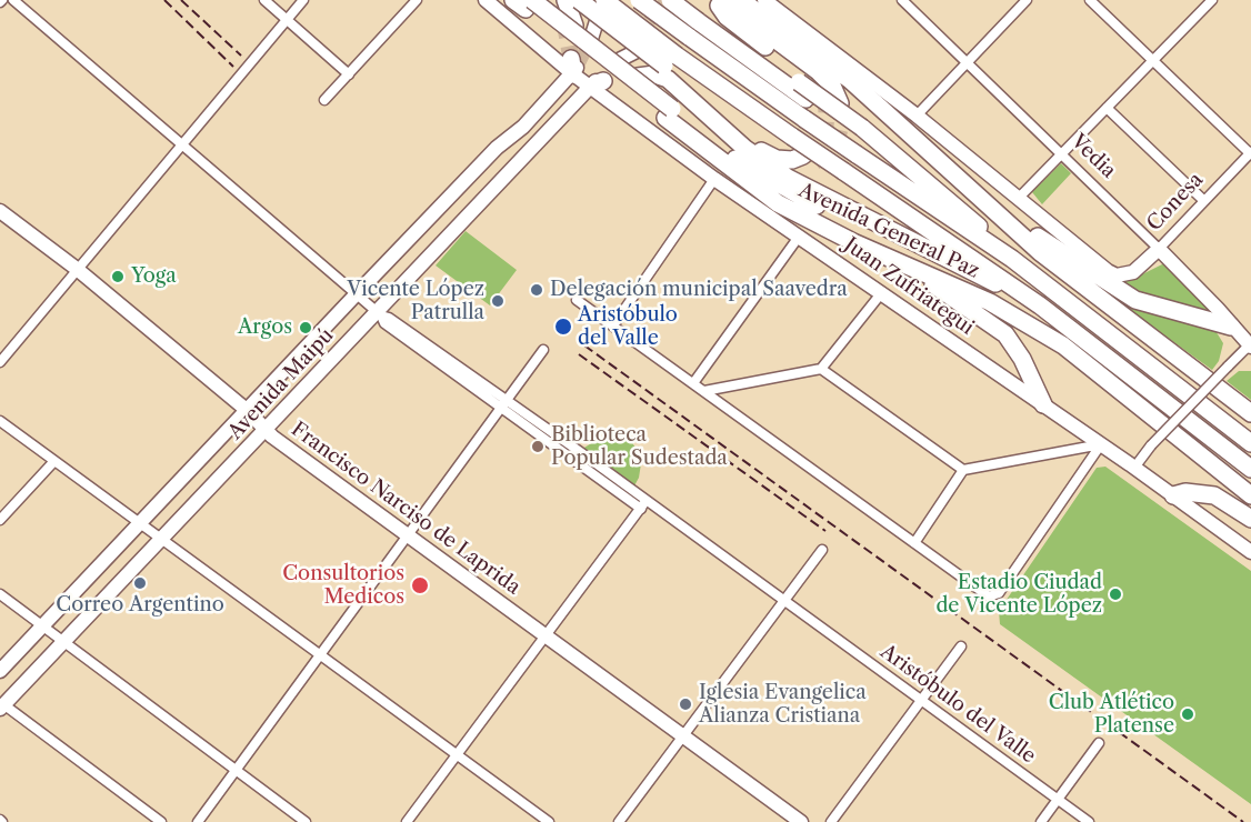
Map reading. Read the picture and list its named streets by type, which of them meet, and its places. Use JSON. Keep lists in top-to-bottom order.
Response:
{
  "streets": {
    "highway": ["Avenida General Paz"],
    "street": [
      "Vedia",
      "Conesa",
      "Juan Zufriategui",
      "Avenida Maipú",
      "Francisco Narciso de Laprida",
      "Aristóbulo del Valle"
    ]
  },
  "crossings": [
    ["Vedia", "Conesa"],
    ["Juan Zufriategui", "Avenida Maipú"],
    ["Avenida Maipú", "Francisco Narciso de Laprida"],
    ["Avenida Maipú", "Aristóbulo del Valle"]
  ],
  "places": [
    "Yoga",
    "Delegación municipal Saavedra",
    "Vicente López Patrulla",
    "Aristóbulo del Valle",
    "Argos",
    "Biblioteca Popular Sudestada",
    "Correo Argentino",
    "Consultorios Medicos",
    "Estadio Ciudad de Vicente López",
    "Iglesia Evangelica Alianza Cristiana",
    "Club Atlético Platense"
  ]
}
